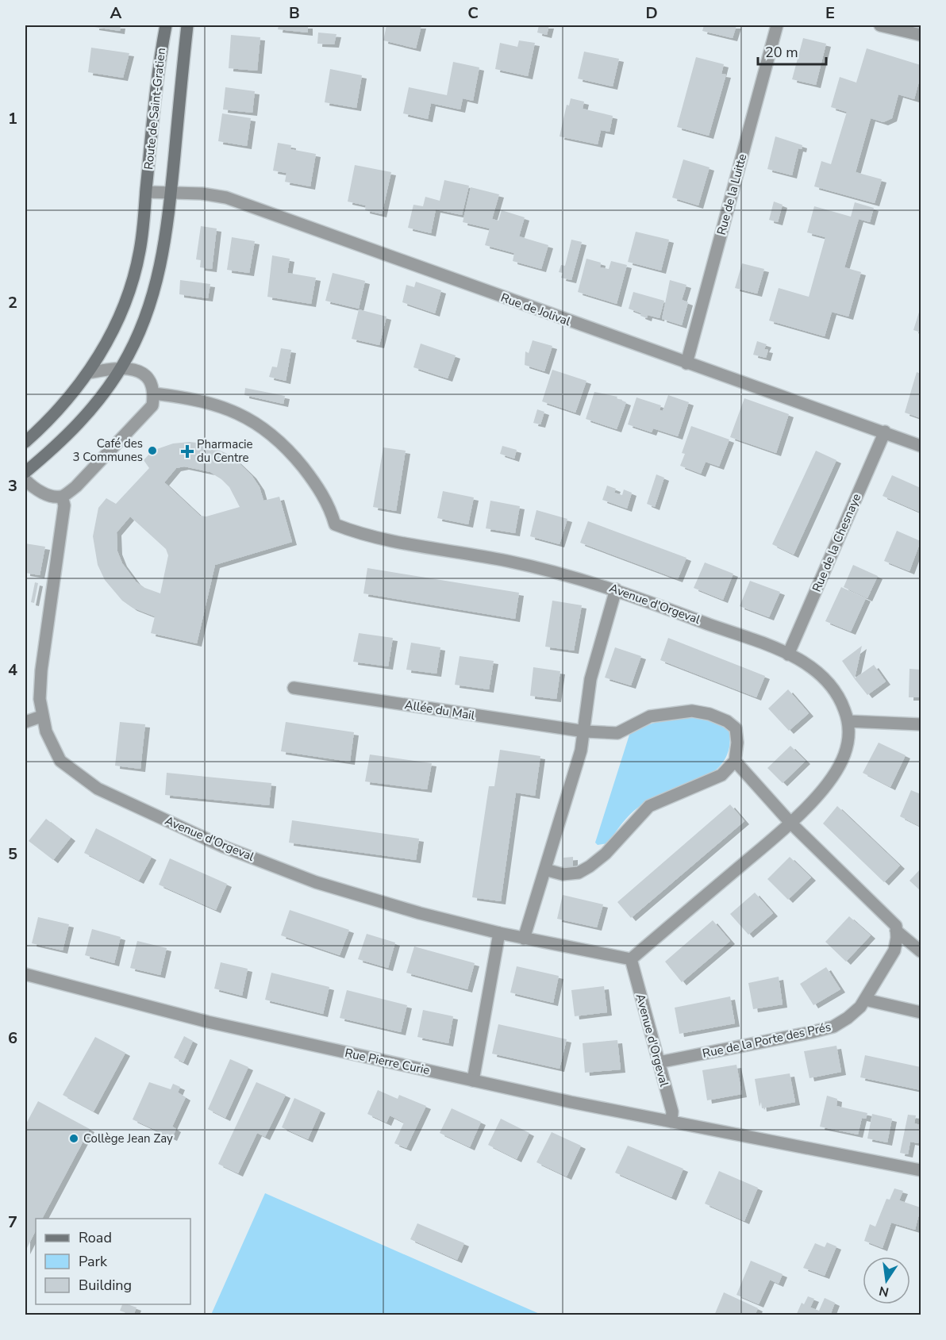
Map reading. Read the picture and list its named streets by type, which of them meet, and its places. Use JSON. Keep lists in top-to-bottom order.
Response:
{
  "streets": {
    "main road": ["Route de Saint-Gratien"],
    "street": [
      "Rue de la Luitte",
      "Rue de Jolival",
      "Rue de la Chesnaye",
      "Avenue d'Orgeval",
      "Allée du Mail",
      "Rue de la Porte des Prés",
      "Rue Pierre Curie"
    ]
  },
  "crossings": [
    ["Route de Saint-Gratien", "Rue de Jolival"],
    ["Rue de la Luitte", "Rue de Jolival"],
    ["Rue de Jolival", "Rue de la Chesnaye"],
    ["Rue de la Chesnaye", "Avenue d'Orgeval"],
    ["Avenue d'Orgeval", "Rue de la Porte des Prés"],
    ["Avenue d'Orgeval", "Rue Pierre Curie"]
  ],
  "places": {
    "other": ["Café des 3 Communes", "Collège Jean Zay"],
    "health": ["Pharmacie du Centre"]
  },
  "legend": ["Road", "Park", "Building"],
  "scale_bar": "20 m",
  "north": "bottom",
  "grid": {
    "columns": [
      "A",
      "B",
      "C",
      "D",
      "E"
    ],
    "rows": [
      "1",
      "2",
      "3",
      "4",
      "5",
      "6",
      "7"
    ]
  }
}
